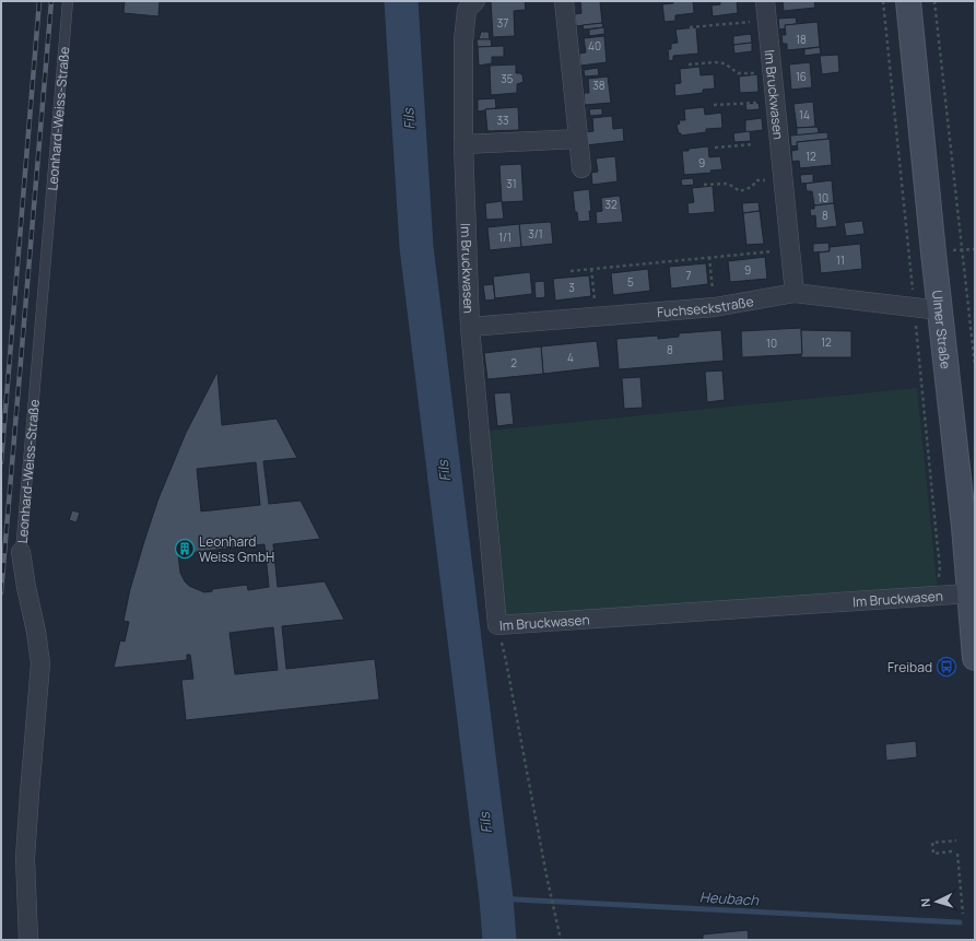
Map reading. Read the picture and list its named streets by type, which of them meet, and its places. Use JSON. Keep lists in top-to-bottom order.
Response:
{
  "streets": {
    "main road": ["Ulmer Straße"],
    "street": ["Im Bruckwasen", "Leonhard-Weiss-Straße", "Fuchseckstraße"]
  },
  "crossings": [
    ["Im Bruckwasen", "Fuchseckstraße"],
    ["Im Bruckwasen", "Ulmer Straße"],
    ["Fuchseckstraße", "Ulmer Straße"]
  ],
  "water": ["Fils", "Heubach"],
  "places": {
    "building": ["Leonhard Weiss GmbH"],
    "bus stop": ["Freibad"]
  },
  "house_numbers": [
    "37",
    "18",
    "40",
    "16",
    "35",
    "38",
    "14",
    "33",
    "12",
    "9",
    "31",
    "10",
    "32",
    "8",
    "3/1",
    "1/1",
    "11",
    "9",
    "7",
    "5",
    "3",
    "12",
    "10",
    "8",
    "4",
    "2"
  ],
  "north": "left"
}
